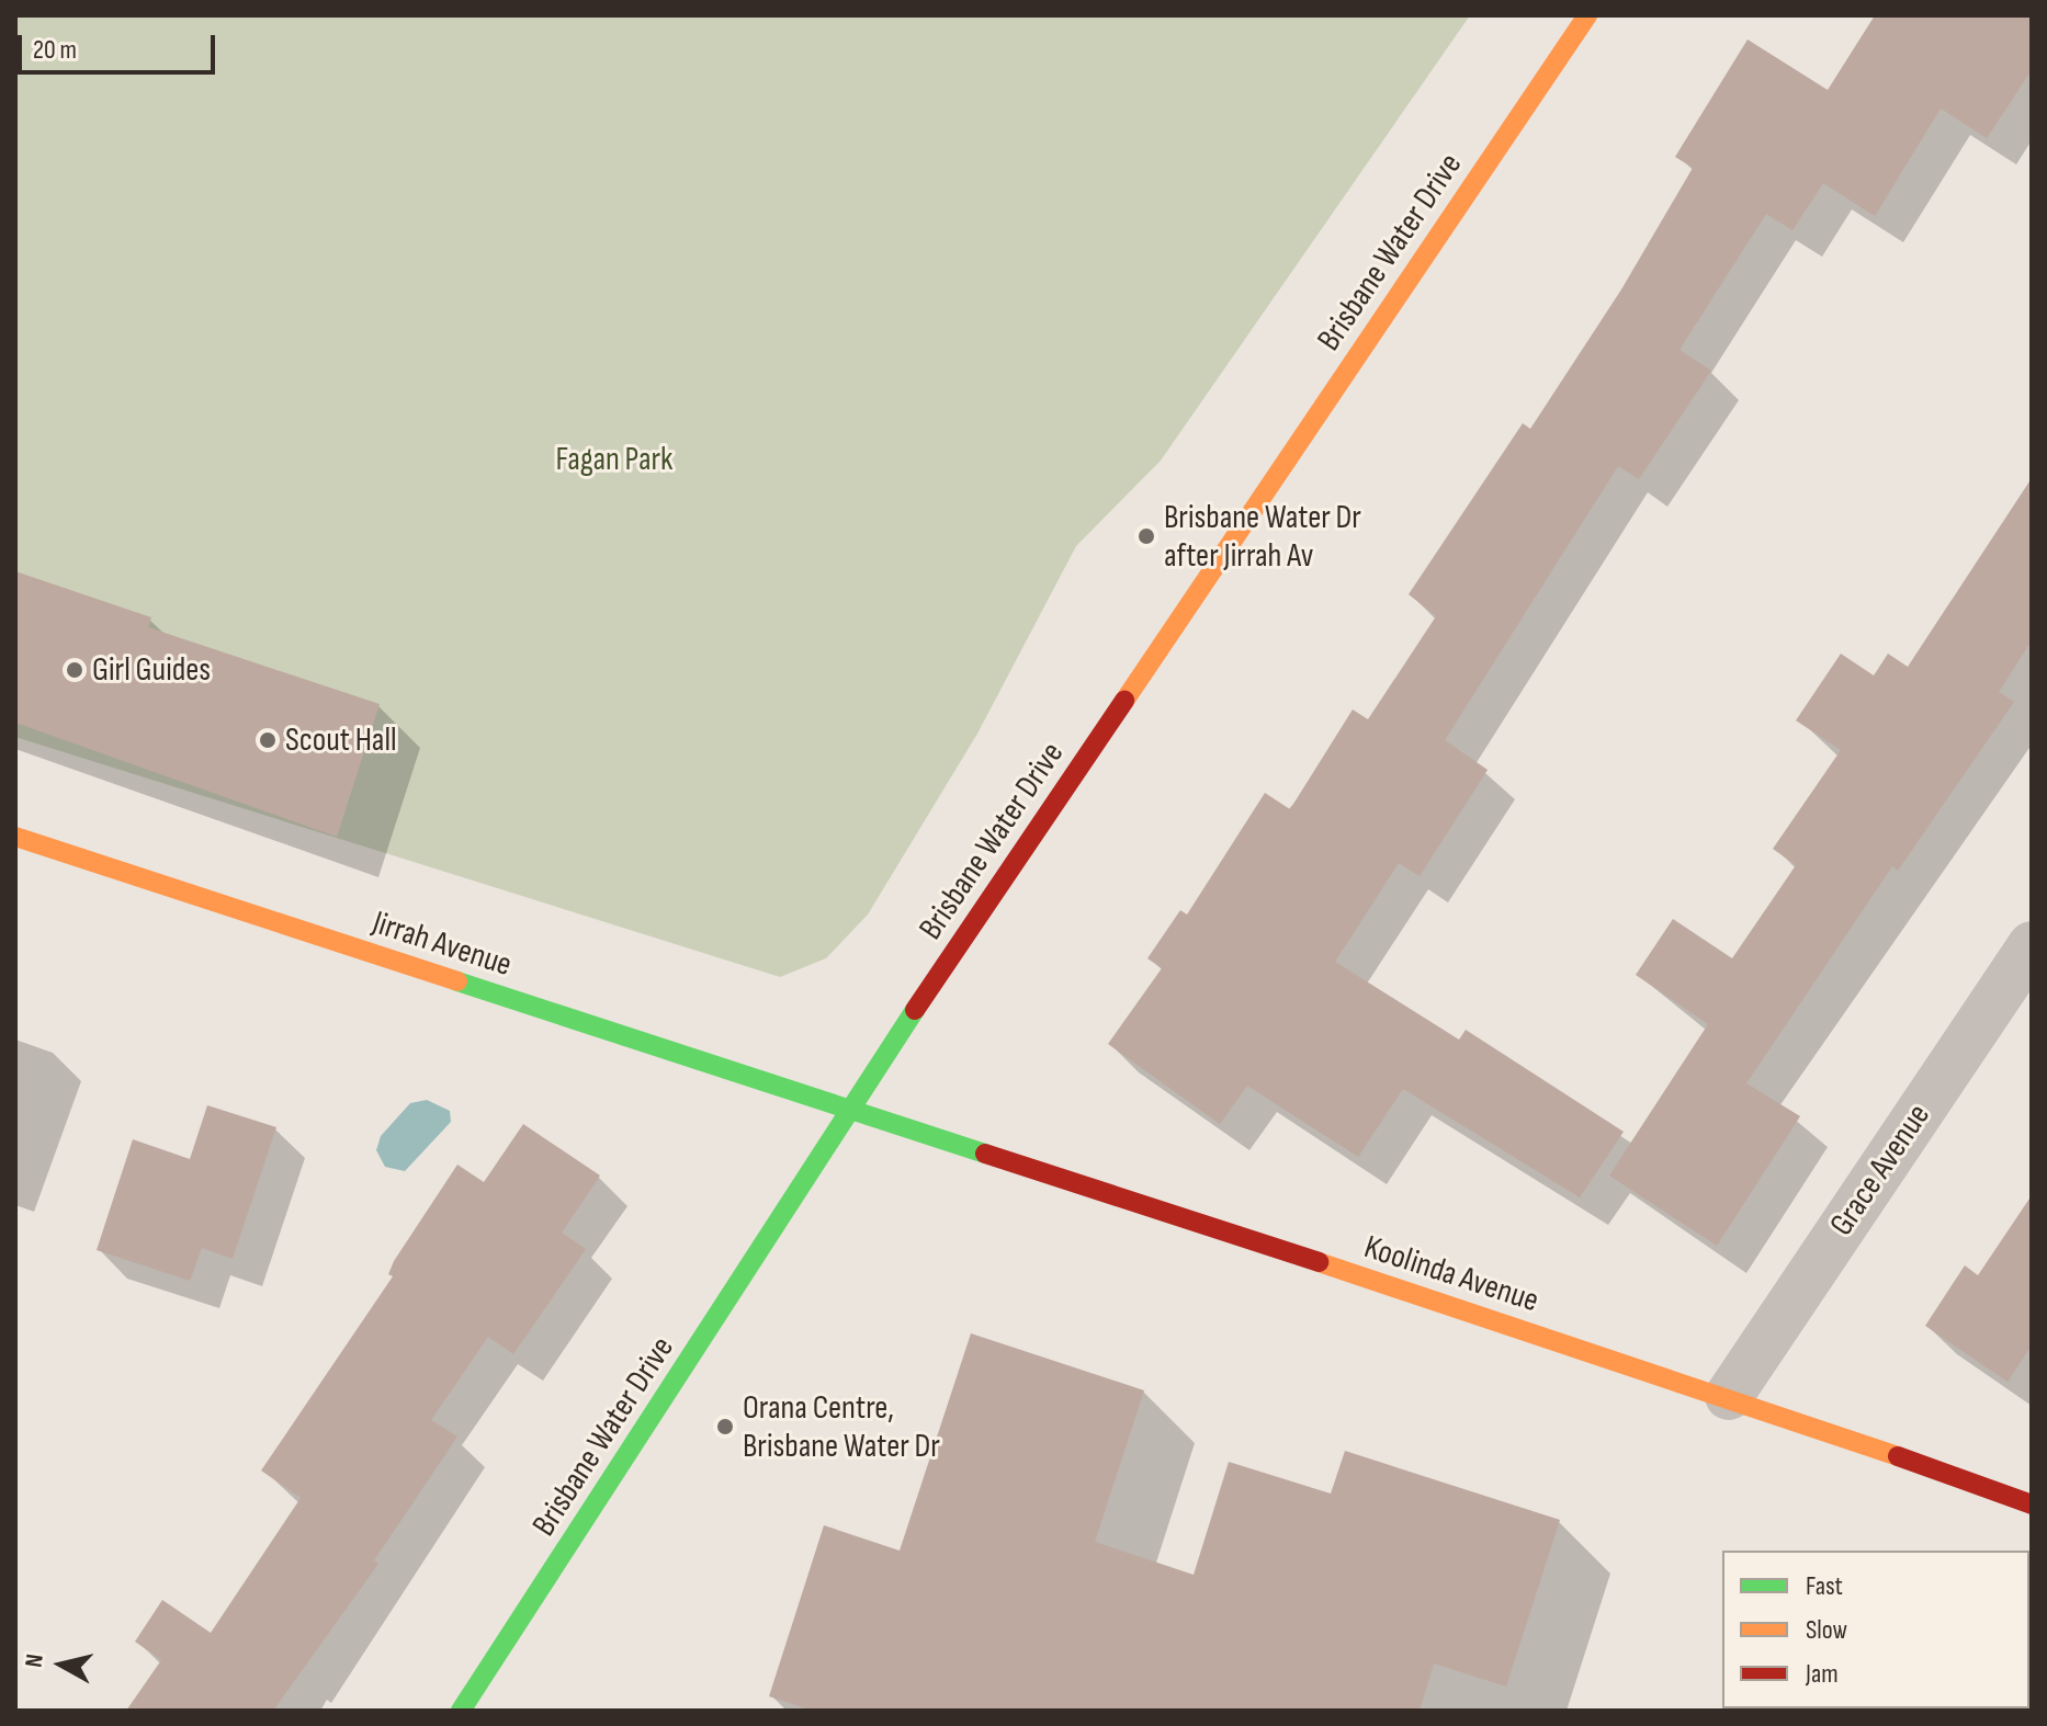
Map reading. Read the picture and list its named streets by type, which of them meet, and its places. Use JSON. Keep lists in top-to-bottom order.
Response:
{
  "streets": {
    "street": [
      "Brisbane Water Drive",
      "Jirrah Avenue",
      "Grace Avenue",
      "Koolinda Avenue"
    ]
  },
  "crossings": [
    ["Brisbane Water Drive", "Jirrah Avenue"],
    ["Brisbane Water Drive", "Koolinda Avenue"],
    ["Jirrah Avenue", "Koolinda Avenue"],
    ["Grace Avenue", "Koolinda Avenue"]
  ],
  "parks": ["Fagan Park"],
  "places": [
    "Brisbane Water Dr after Jirrah Av",
    "Girl Guides",
    "Scout Hall",
    "Orana Centre, Brisbane Water Dr"
  ],
  "legend": ["Fast", "Slow", "Jam"],
  "scale_bar": "20 m",
  "north": "left"
}
